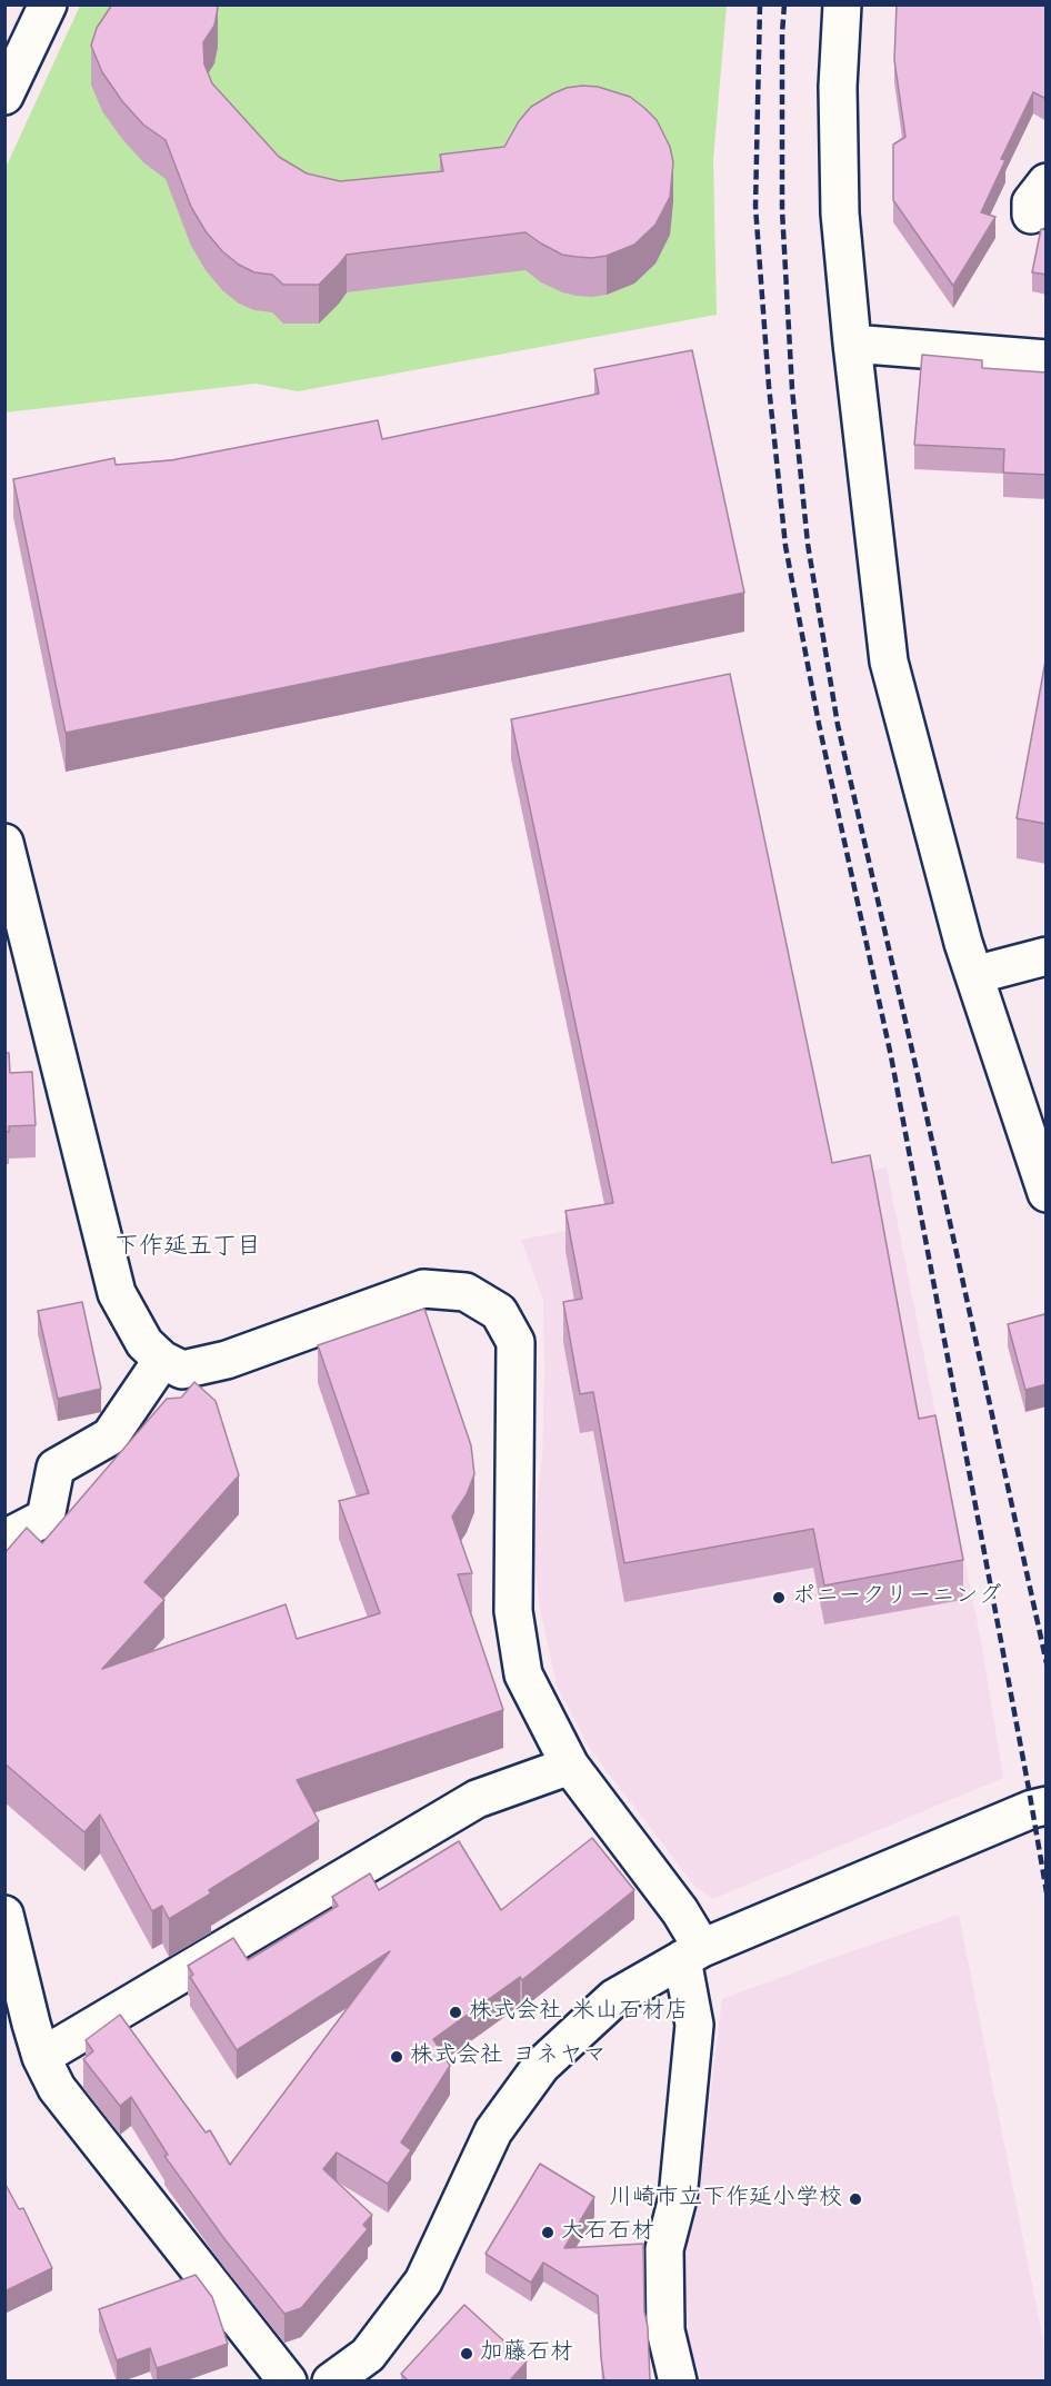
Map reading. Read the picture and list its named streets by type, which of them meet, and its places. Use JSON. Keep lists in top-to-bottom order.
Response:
{
  "districts": ["下作延五丁目"],
  "places": [
    "ポニークリーニング",
    "株式会社 米山石材店",
    "株式会社 ヨネヤマ",
    "川崎市立下作延小学校",
    "大石石材",
    "加藤石材"
  ]
}
